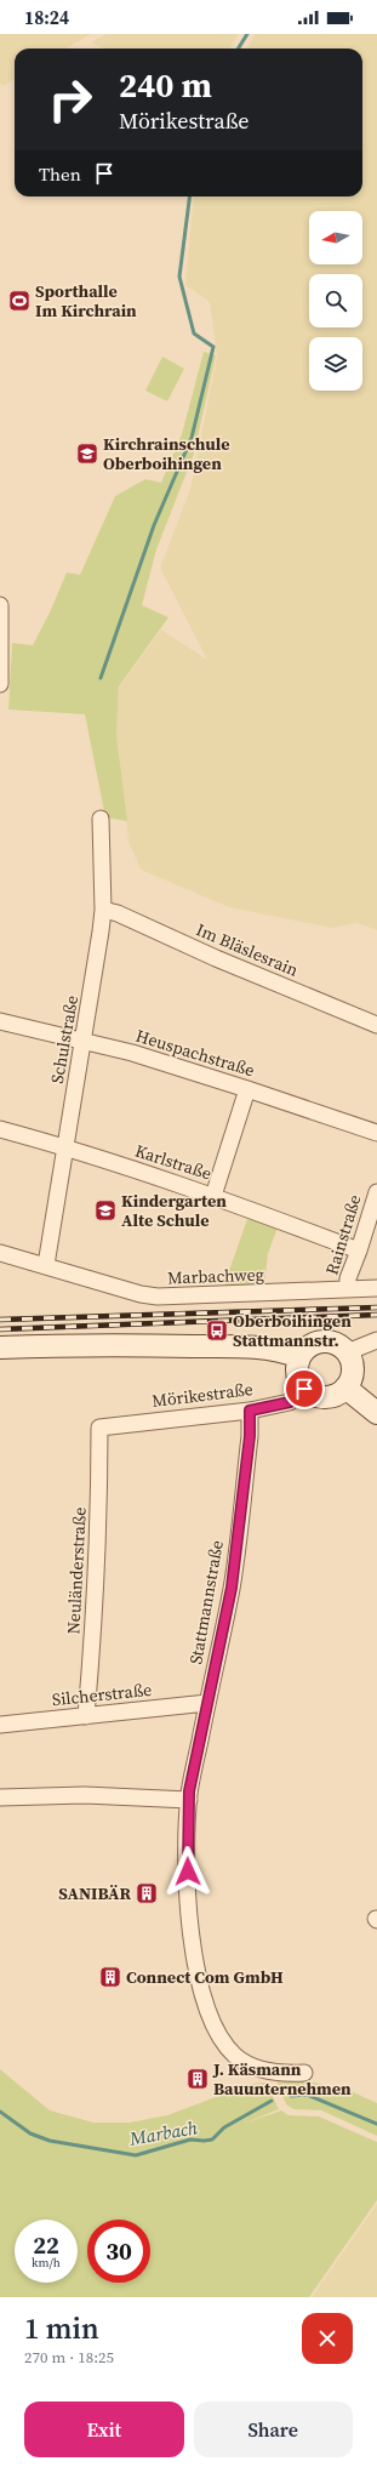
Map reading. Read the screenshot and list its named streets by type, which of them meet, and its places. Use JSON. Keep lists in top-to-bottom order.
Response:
{
  "streets": {
    "street": [
      "Im Bläslesrain",
      "Schulstraße",
      "Heuspachstraße",
      "Karlstraße",
      "Rainstraße",
      "Marbachweg",
      "Mörikestraße",
      "Neuländerstraße",
      "Stattmannstraße",
      "Silcherstraße"
    ]
  },
  "crossings": [
    ["Im Bläslesrain", "Schulstraße"],
    ["Schulstraße", "Heuspachstraße"],
    ["Schulstraße", "Karlstraße"],
    ["Schulstraße", "Marbachweg"],
    ["Karlstraße", "Rainstraße"],
    ["Rainstraße", "Marbachweg"],
    ["Mörikestraße", "Neuländerstraße"],
    ["Mörikestraße", "Stattmannstraße"],
    ["Neuländerstraße", "Silcherstraße"],
    ["Stattmannstraße", "Silcherstraße"]
  ],
  "water": ["Marbach"],
  "places": {
    "sports": ["Sporthalle Im Kirchrain"],
    "school or university": ["Kirchrainschule Oberboihingen", "Kindergarten Alte Schule"],
    "bus stop": ["Oberboihingen Stattmannstr."],
    "building": ["SANIBÄR", "Connect Com GmbH", "J. Käsmann Bauunternehmen"]
  },
  "north": "left",
  "page": {
    "status": "18:24",
    "turn": ["240 m", "Mörikestraße"],
    "then": "Then",
    "speed": "22 km/h",
    "limit": "30",
    "heading": ["1 min", "270 m · 18:25"],
    "buttons": ["Exit", "Share"]
  }
}
